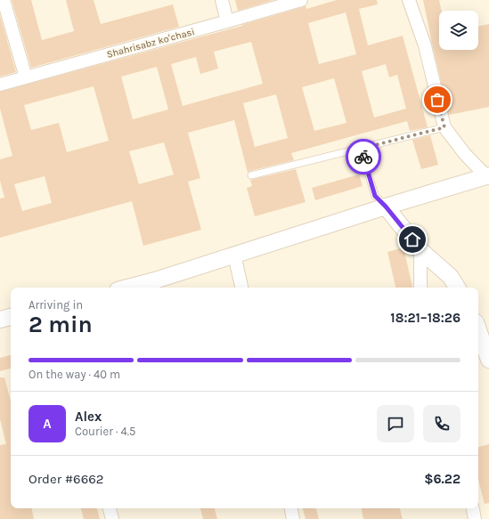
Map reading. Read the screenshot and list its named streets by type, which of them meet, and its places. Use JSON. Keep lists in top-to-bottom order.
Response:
{
  "streets": {
    "street": ["Shahrisabz koʻchasi"]
  },
  "page": {
    "heading": ["2 min", "Arriving in", "18:21–18:26"],
    "panel": [
      "Alex",
      "Courier · 4.5",
      "Order #6662",
      "$6.22"
    ],
    "bar": "On the way · 40 m",
    "round": "A"
  }
}
